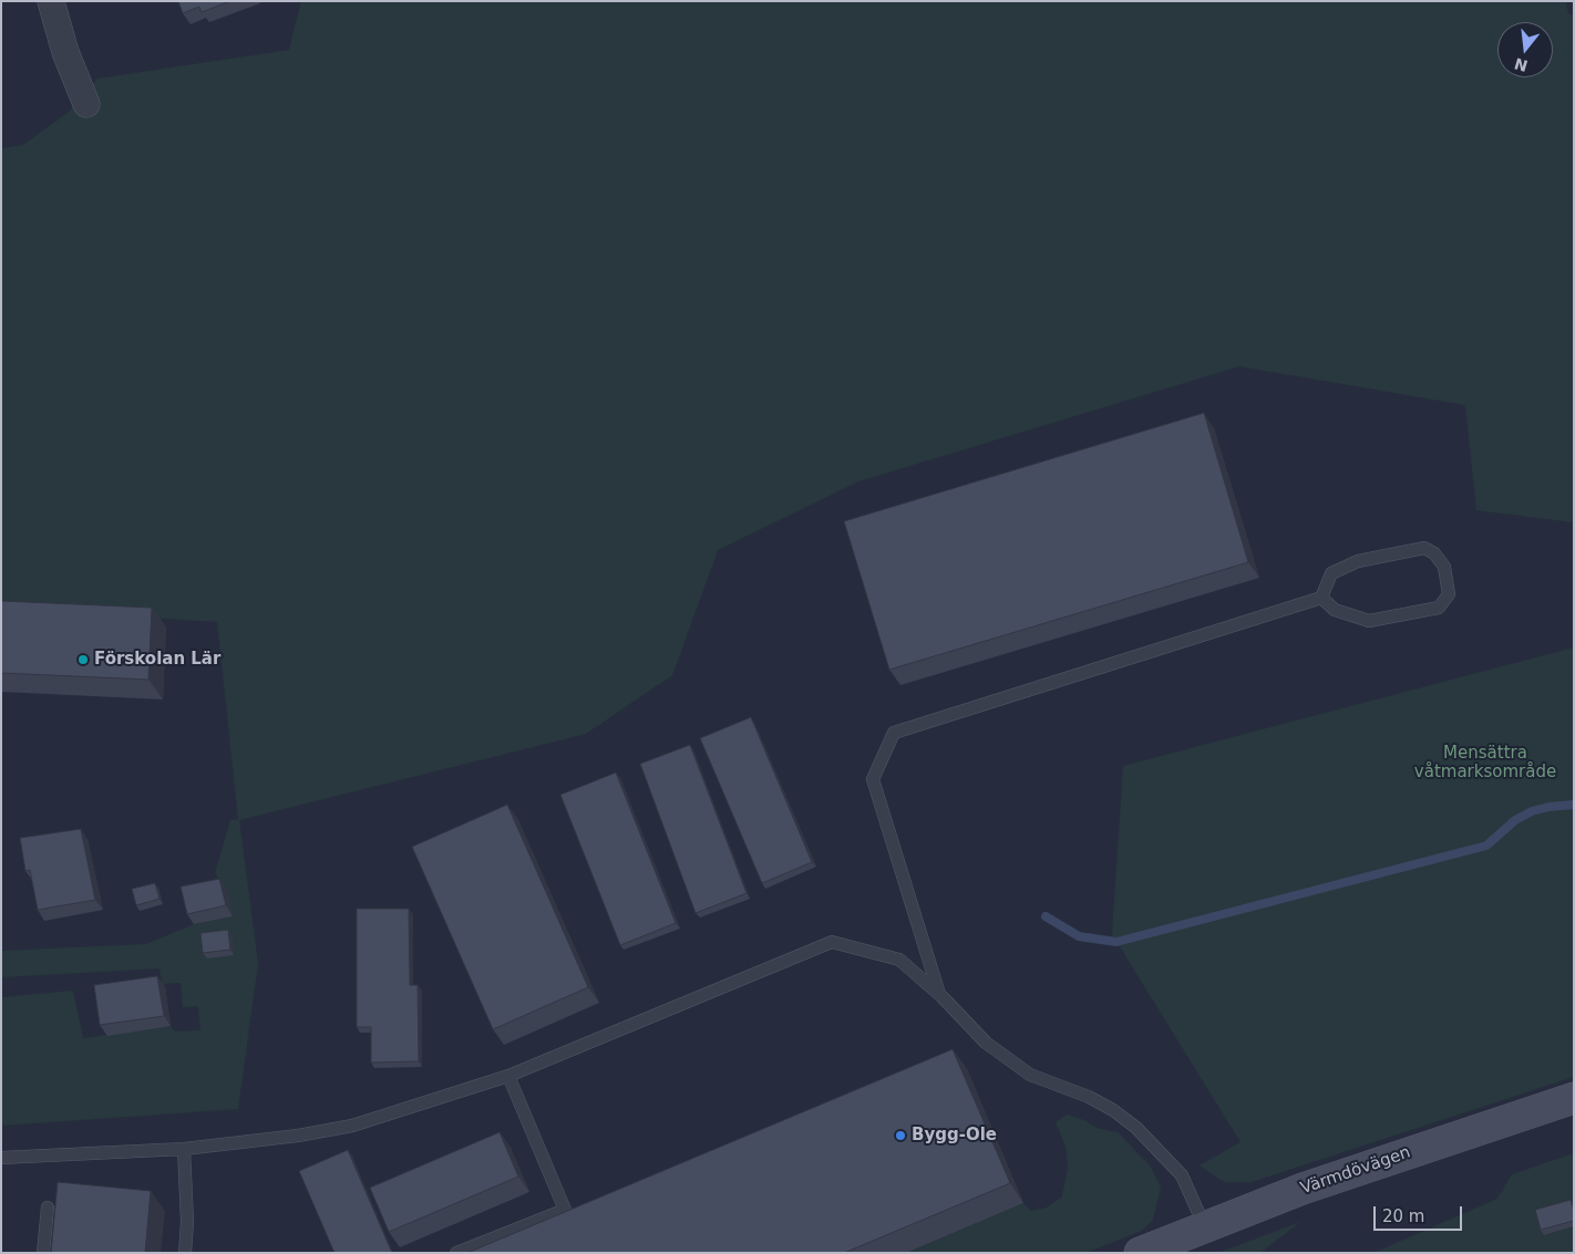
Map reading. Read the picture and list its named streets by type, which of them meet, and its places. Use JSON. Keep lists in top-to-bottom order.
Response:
{
  "streets": {
    "main road": ["Värmdövägen"]
  },
  "parks": ["Mensättra våtmarksområde"],
  "places": ["Förskolan Lär", "Bygg-Ole"],
  "scale_bar": "20 m",
  "north": "bottom"
}
